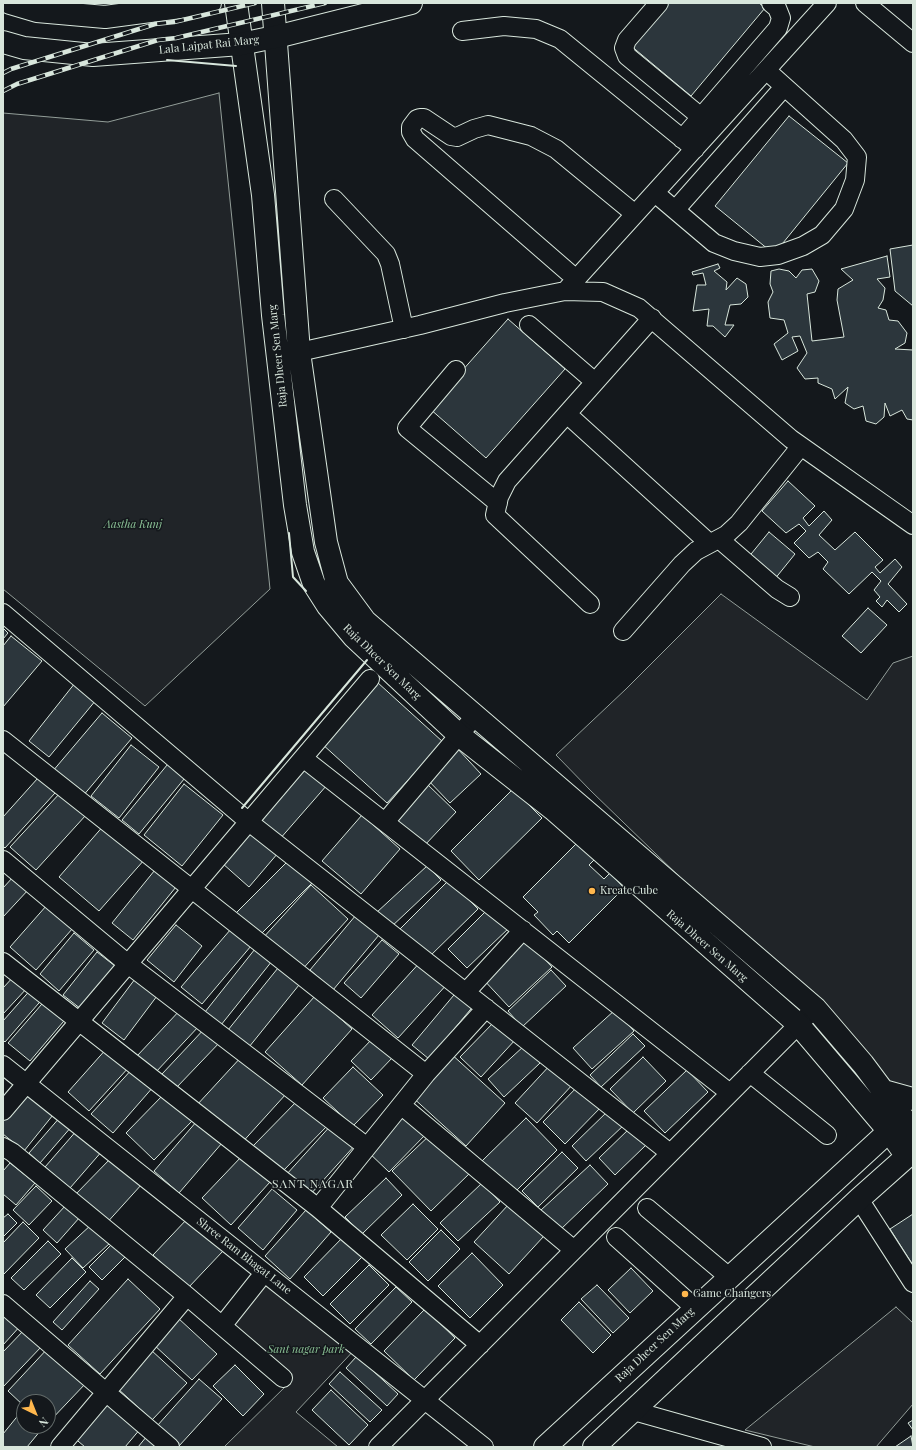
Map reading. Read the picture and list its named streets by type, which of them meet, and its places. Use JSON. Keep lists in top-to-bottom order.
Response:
{
  "streets": {
    "street": ["Lala Lajpat Rai Marg", "Raja Dheer Sen Marg", "Shree Ram Bhagat Lane"]
  },
  "crossings": [
    ["Lala Lajpat Rai Marg", "Raja Dheer Sen Marg"]
  ],
  "districts": ["SANT NAGAR"],
  "parks": ["Aastha Kunj", "Sant nagar park"],
  "places": ["KreateCube", "Game Changers"],
  "north": "bottom right"
}
